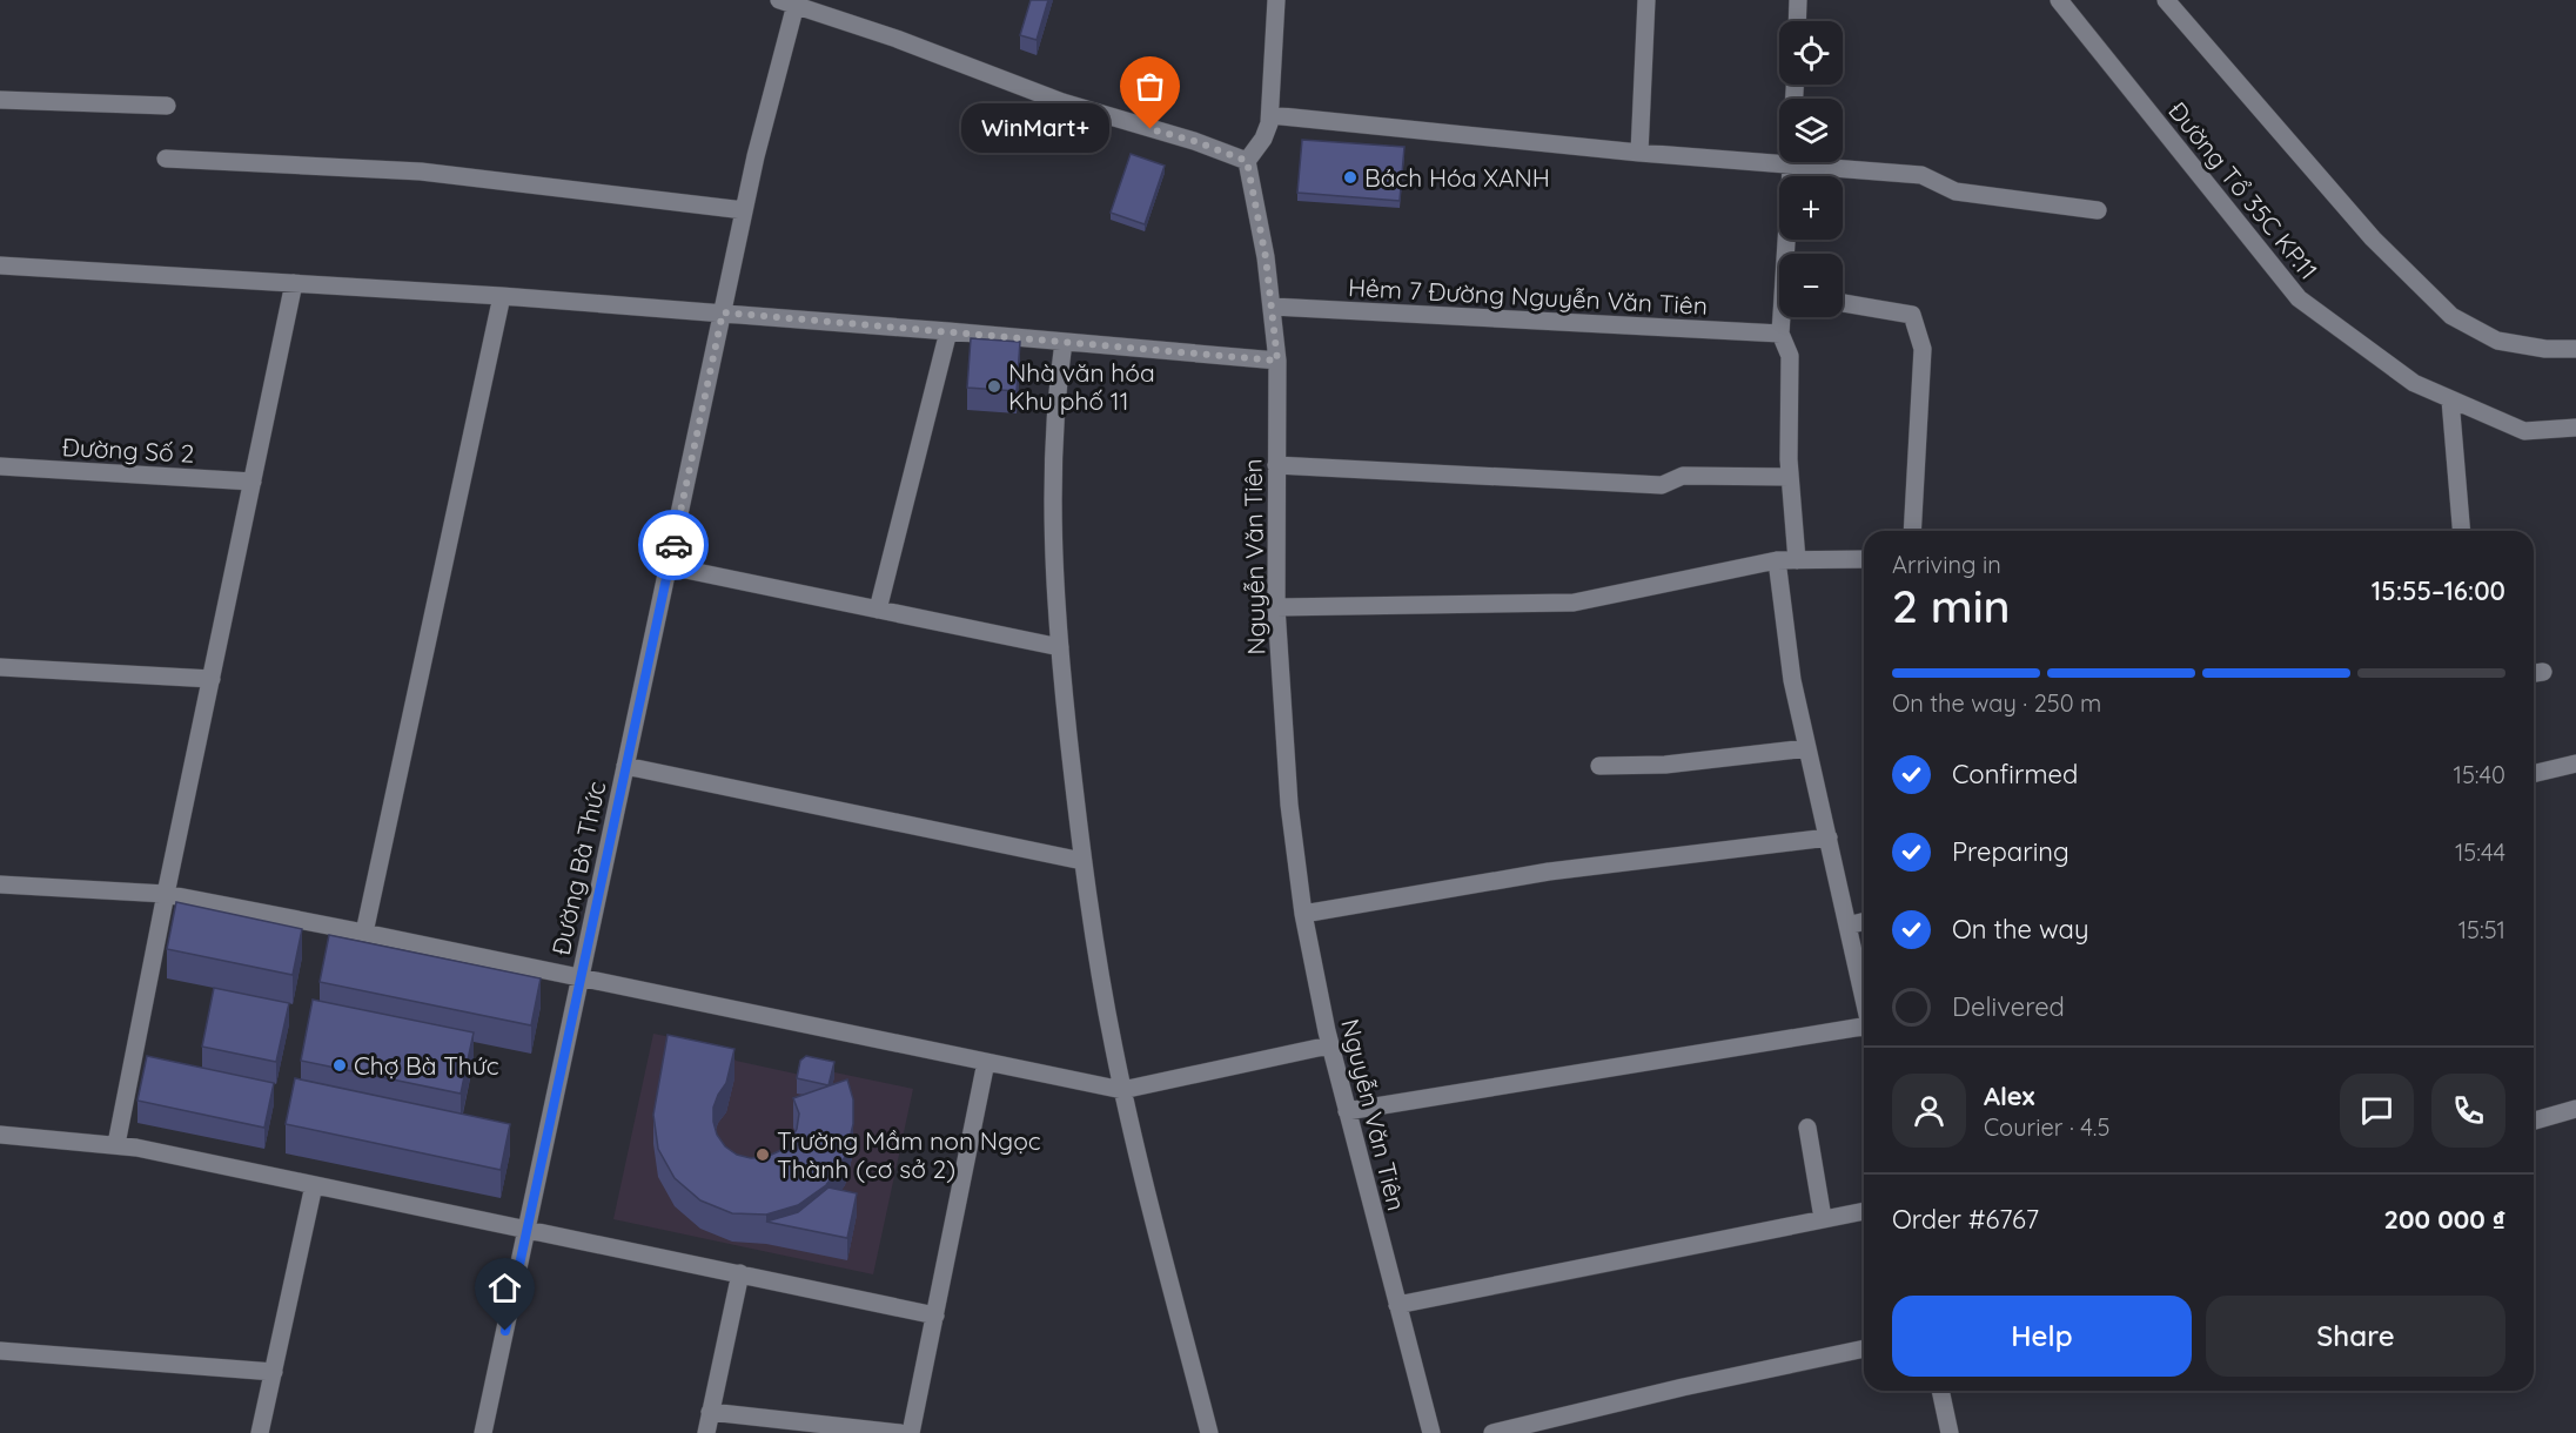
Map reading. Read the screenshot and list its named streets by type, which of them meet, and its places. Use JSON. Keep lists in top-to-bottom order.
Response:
{
  "streets": {
    "street": [
      "Đường Tổ 35C KP.11",
      "Hẻm 7 Đường Nguyễn Văn Tiên",
      "Đường Số 2",
      "Nguyễn Văn Tiên",
      "Đường Bà Thức"
    ]
  },
  "crossings": [
    ["Hẻm 7 Đường Nguyễn Văn Tiên", "Nguyễn Văn Tiên"]
  ],
  "places": [
    "WinMart+",
    "Bách Hóa XANH",
    "Nhà văn hóa Khu phố 11",
    "Chợ Bà Thức",
    "Trường Mầm non Ngọc Thành (cơ sở 2)"
  ],
  "page": {
    "map_buttons": ["+", "−"],
    "bubble": "WinMart+",
    "heading": ["2 min", "Arriving in", "15:55–16:00"],
    "panel": [
      "Alex",
      "Courier · 4.5",
      "Order #6767",
      "200 000 ₫"
    ],
    "bar": "On the way · 250 m",
    "list": [
      ["Confirmed", "15:40"],
      ["Preparing", "15:44"],
      ["On the way", "15:51"],
      "Delivered"
    ],
    "buttons": ["Help", "Share"]
  }
}
